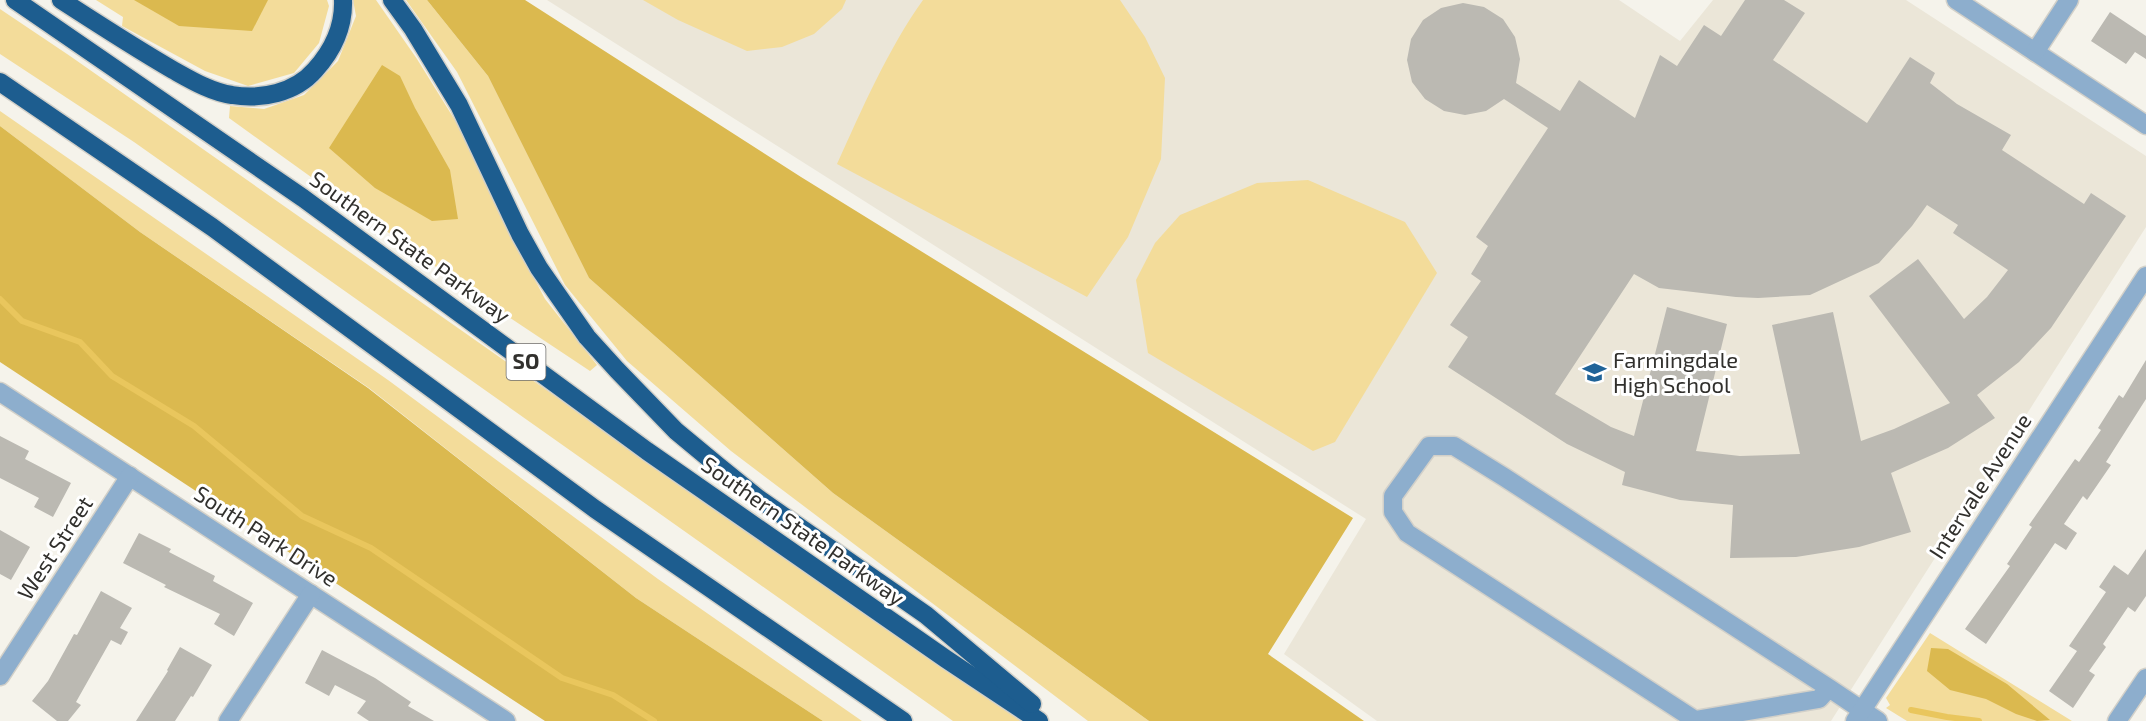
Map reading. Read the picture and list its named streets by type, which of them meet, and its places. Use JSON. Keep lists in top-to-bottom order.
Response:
{
  "streets": {
    "highway": ["Southern State Parkway", "SO"],
    "street": ["Intervale Avenue", "South Park Drive", "West Street"]
  },
  "crossings": [
    ["South Park Drive", "West Street"]
  ],
  "places": {
    "school or university": ["Farmingdale High School"]
  }
}
